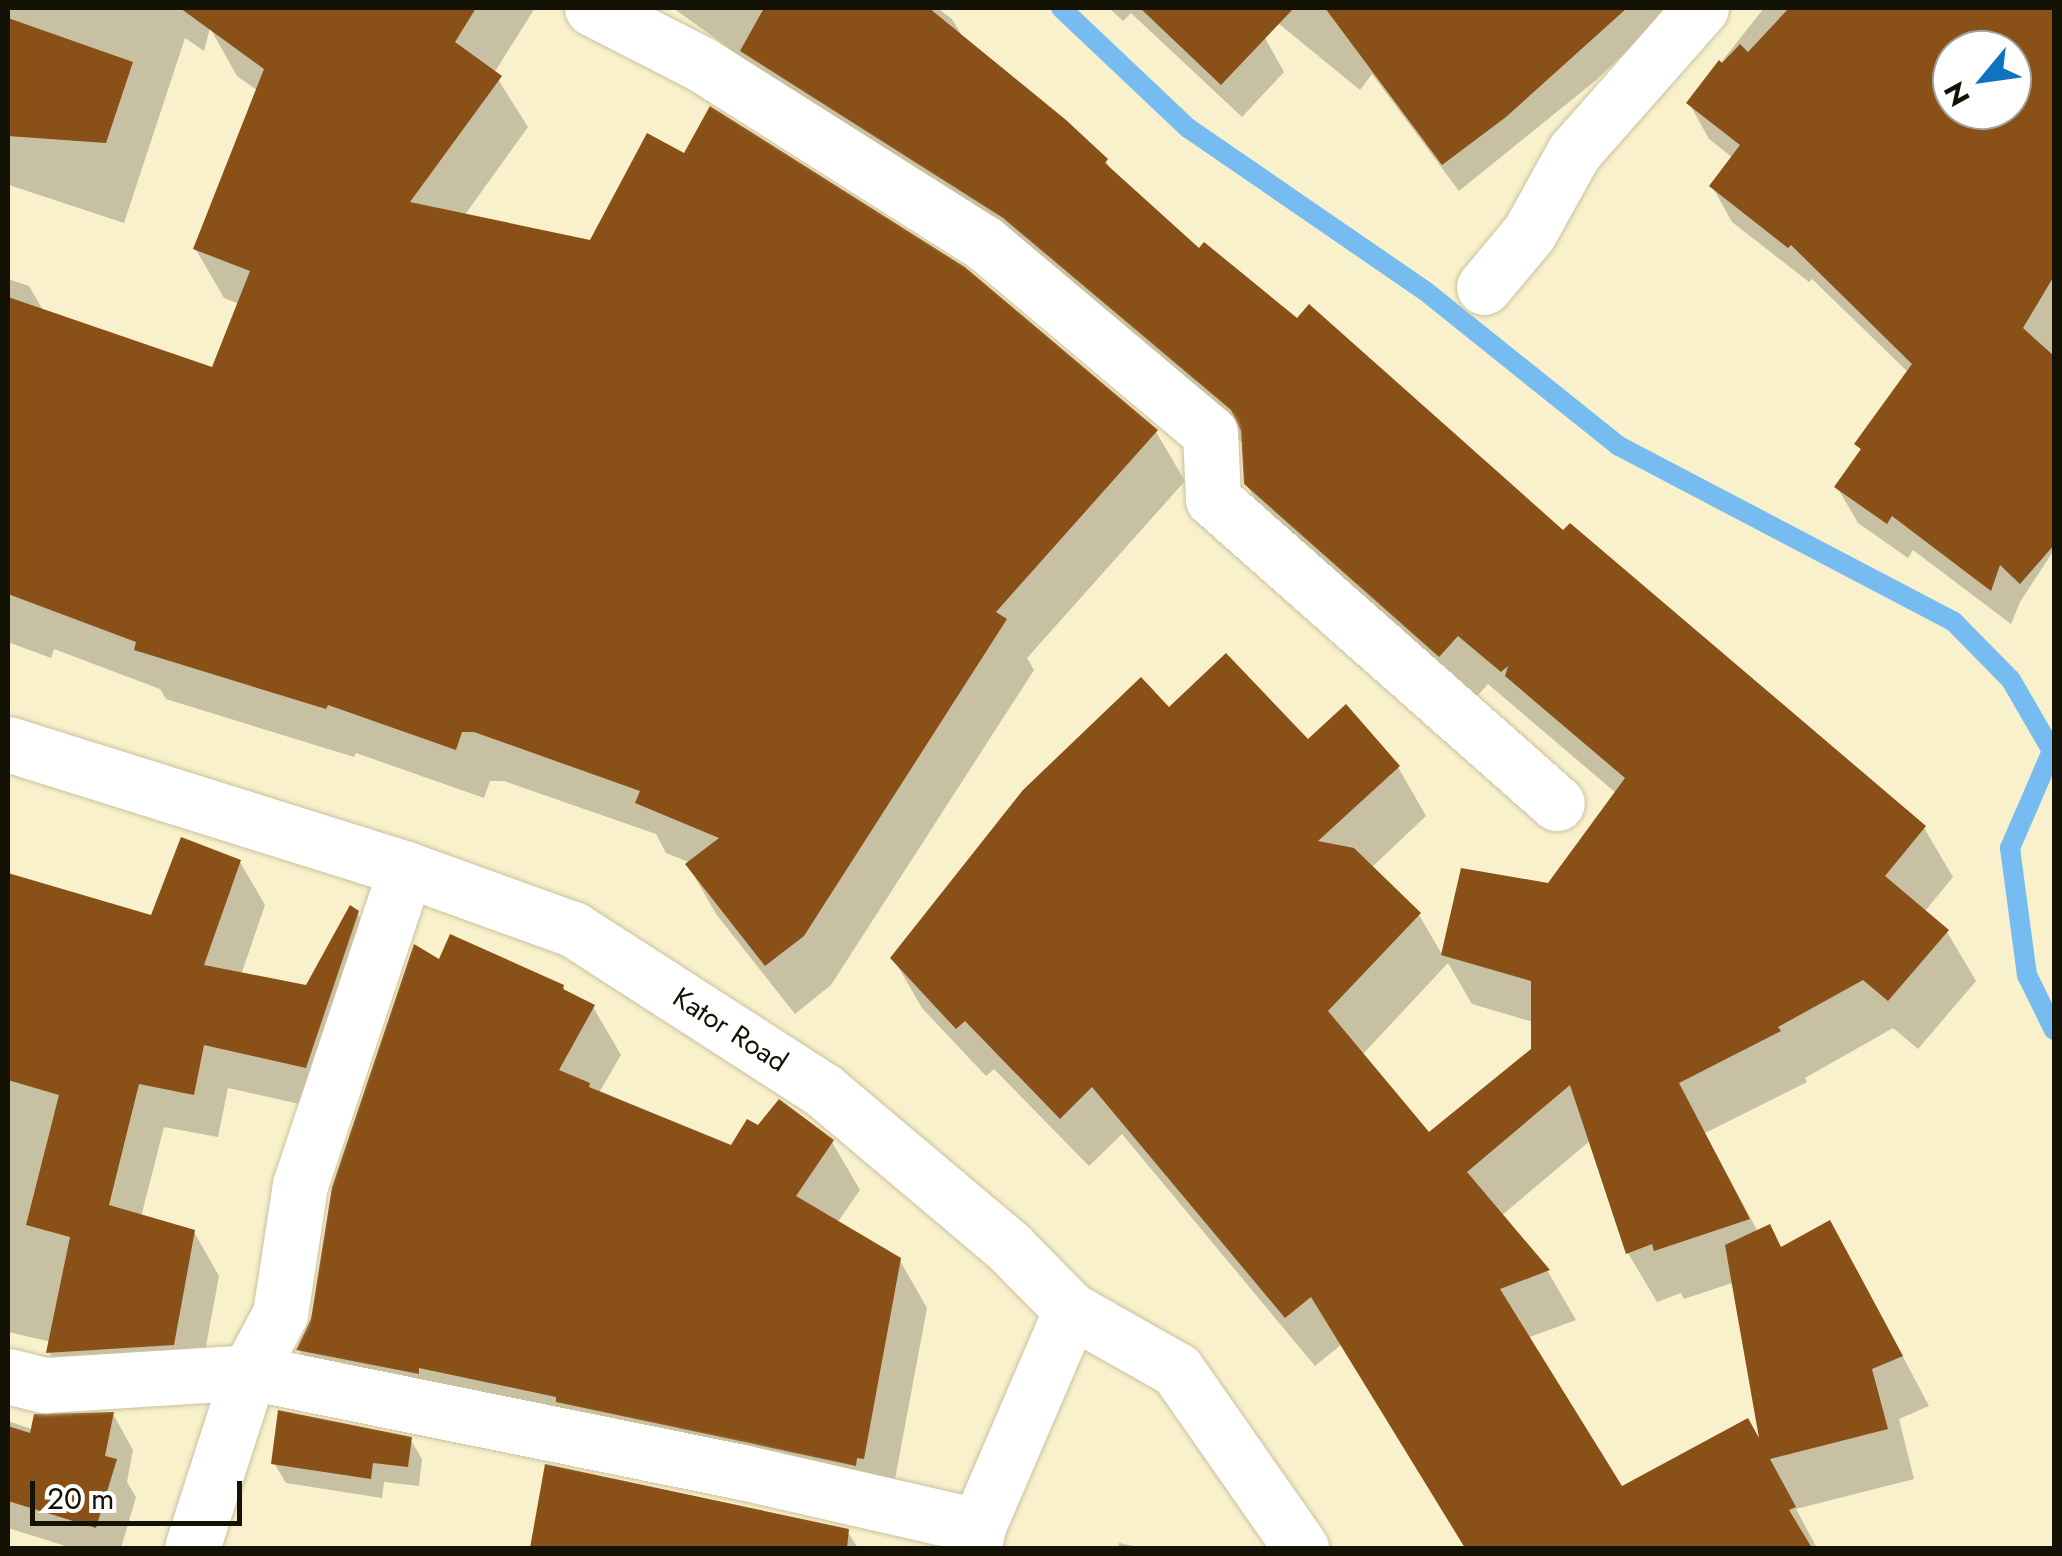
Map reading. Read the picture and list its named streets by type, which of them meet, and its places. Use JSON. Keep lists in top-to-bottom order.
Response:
{
  "streets": {
    "street": ["Kator Road"]
  },
  "scale_bar": "20 m",
  "north": "bottom left"
}
